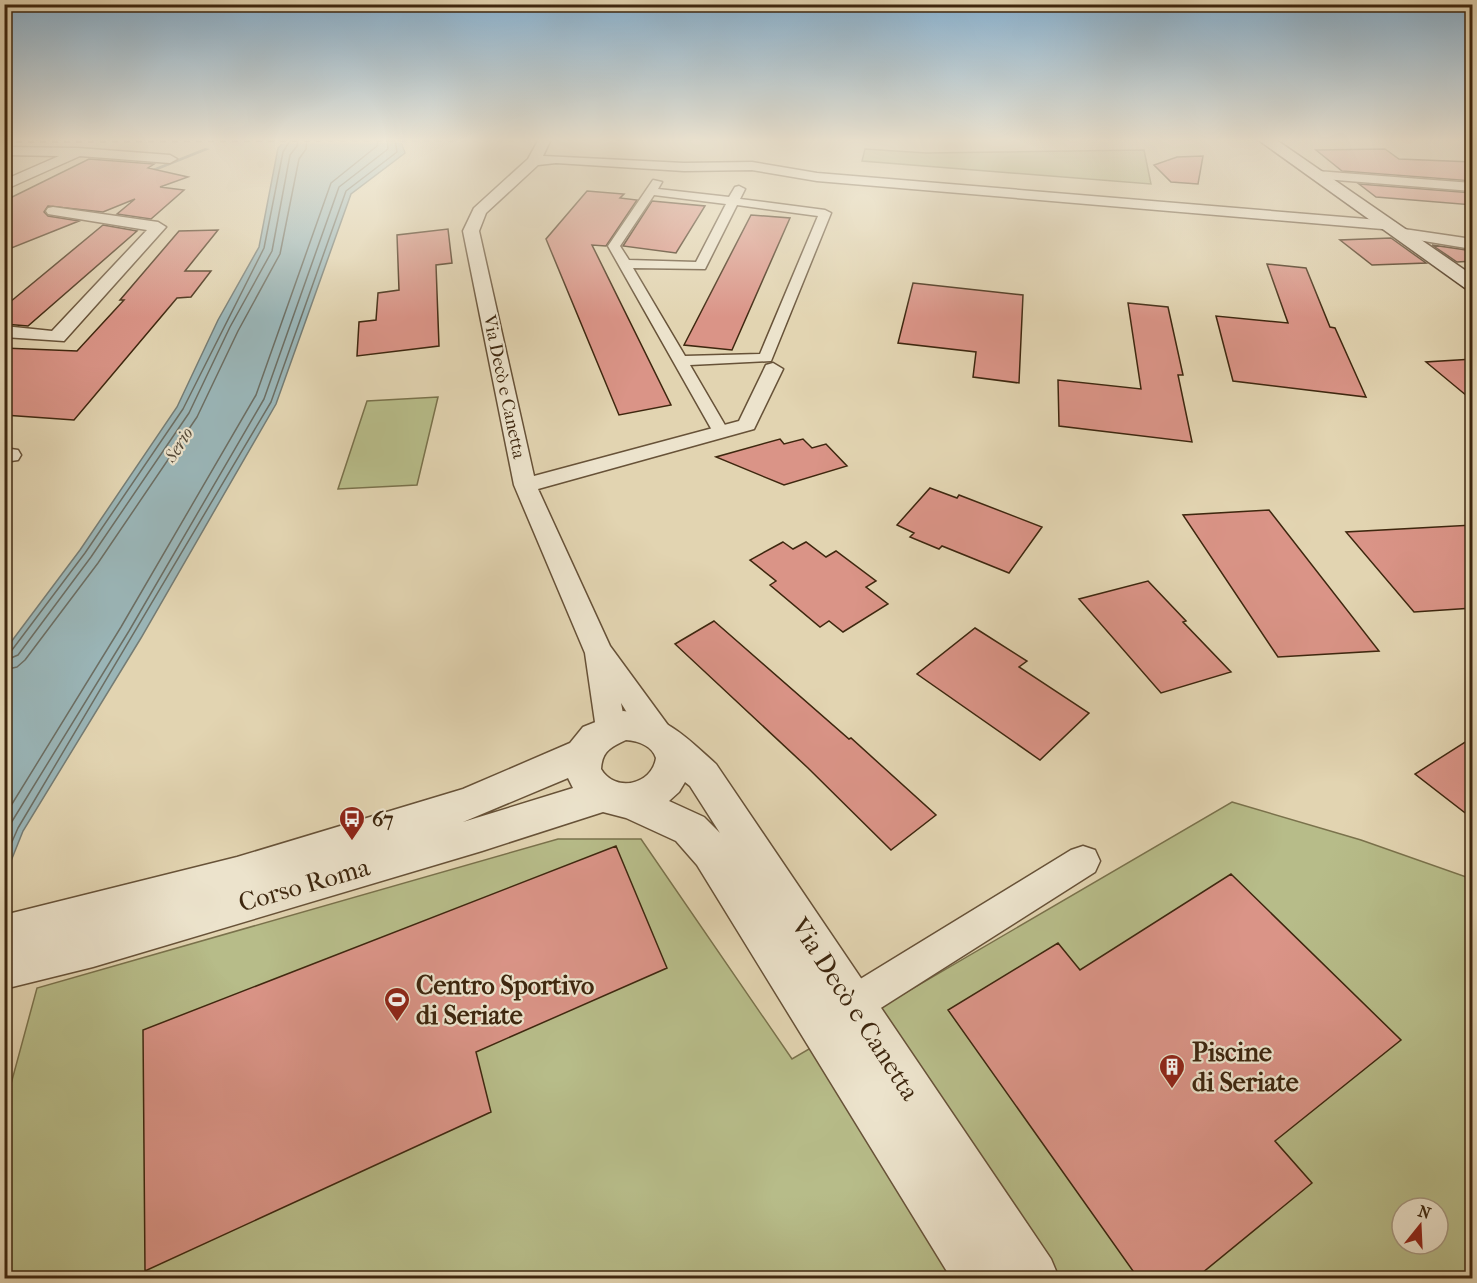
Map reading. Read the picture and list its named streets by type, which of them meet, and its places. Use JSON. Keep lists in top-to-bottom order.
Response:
{
  "streets": {
    "street": ["Via Decò e Canetta", "Corso Roma"]
  },
  "crossings": [
    ["Via Decò e Canetta", "Corso Roma"]
  ],
  "water": ["Serio"],
  "places": {
    "bus stop": ["67"],
    "sports": ["Centro Sportivo di Seriate"],
    "building": ["Piscine di Seriate"]
  },
  "north": "top"
}
